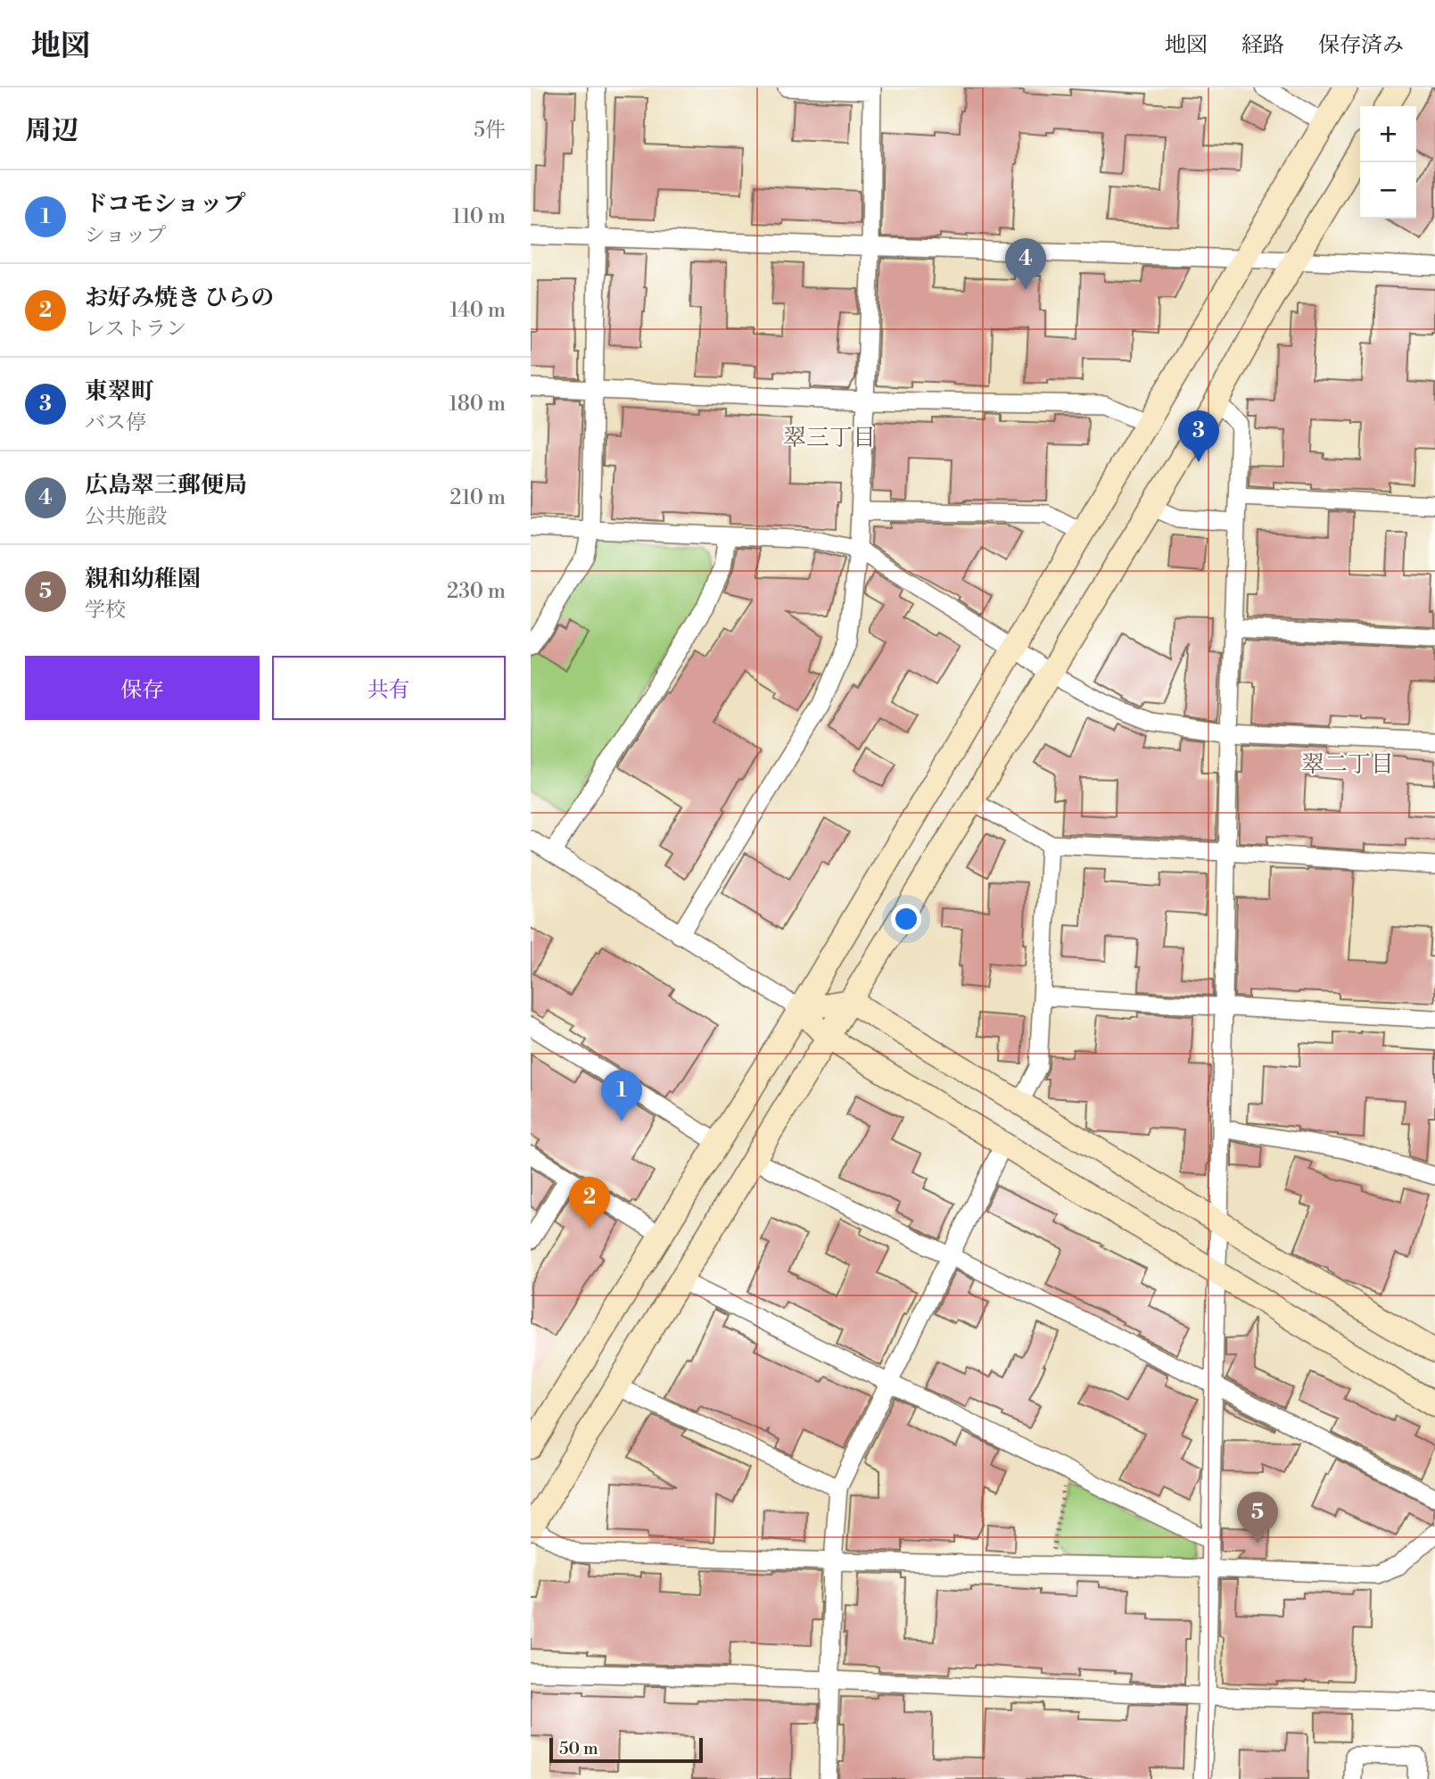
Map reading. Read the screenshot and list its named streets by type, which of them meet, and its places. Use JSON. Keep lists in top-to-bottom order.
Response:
{
  "districts": ["翠三丁目", "翠二丁目"],
  "scale_bar": "50 m",
  "page": {
    "header": "地図",
    "nav": ["地図", "経路", "保存済み"],
    "heading": ["周辺", "5件"],
    "map_buttons": ["+", "−"],
    "list": [
      {
        "mark": "1",
        "name": "ドコモショップ",
        "note": "ショップ",
        "value": "110 m"
      },
      {
        "mark": "2",
        "name": "お好み焼き ひらの",
        "note": "レストラン",
        "value": "140 m"
      },
      {
        "mark": "3",
        "name": "東翠町",
        "note": "バス停",
        "value": "180 m"
      },
      {
        "mark": "4",
        "name": "広島翠三郵便局",
        "note": "公共施設",
        "value": "210 m"
      },
      {
        "mark": "5",
        "name": "親和幼稚園",
        "note": "学校",
        "value": "230 m"
      }
    ],
    "pins": [
      "4",
      "3",
      "1",
      "2",
      "5"
    ],
    "buttons": ["保存", "共有"],
    "scale": "50 m"
  }
}
